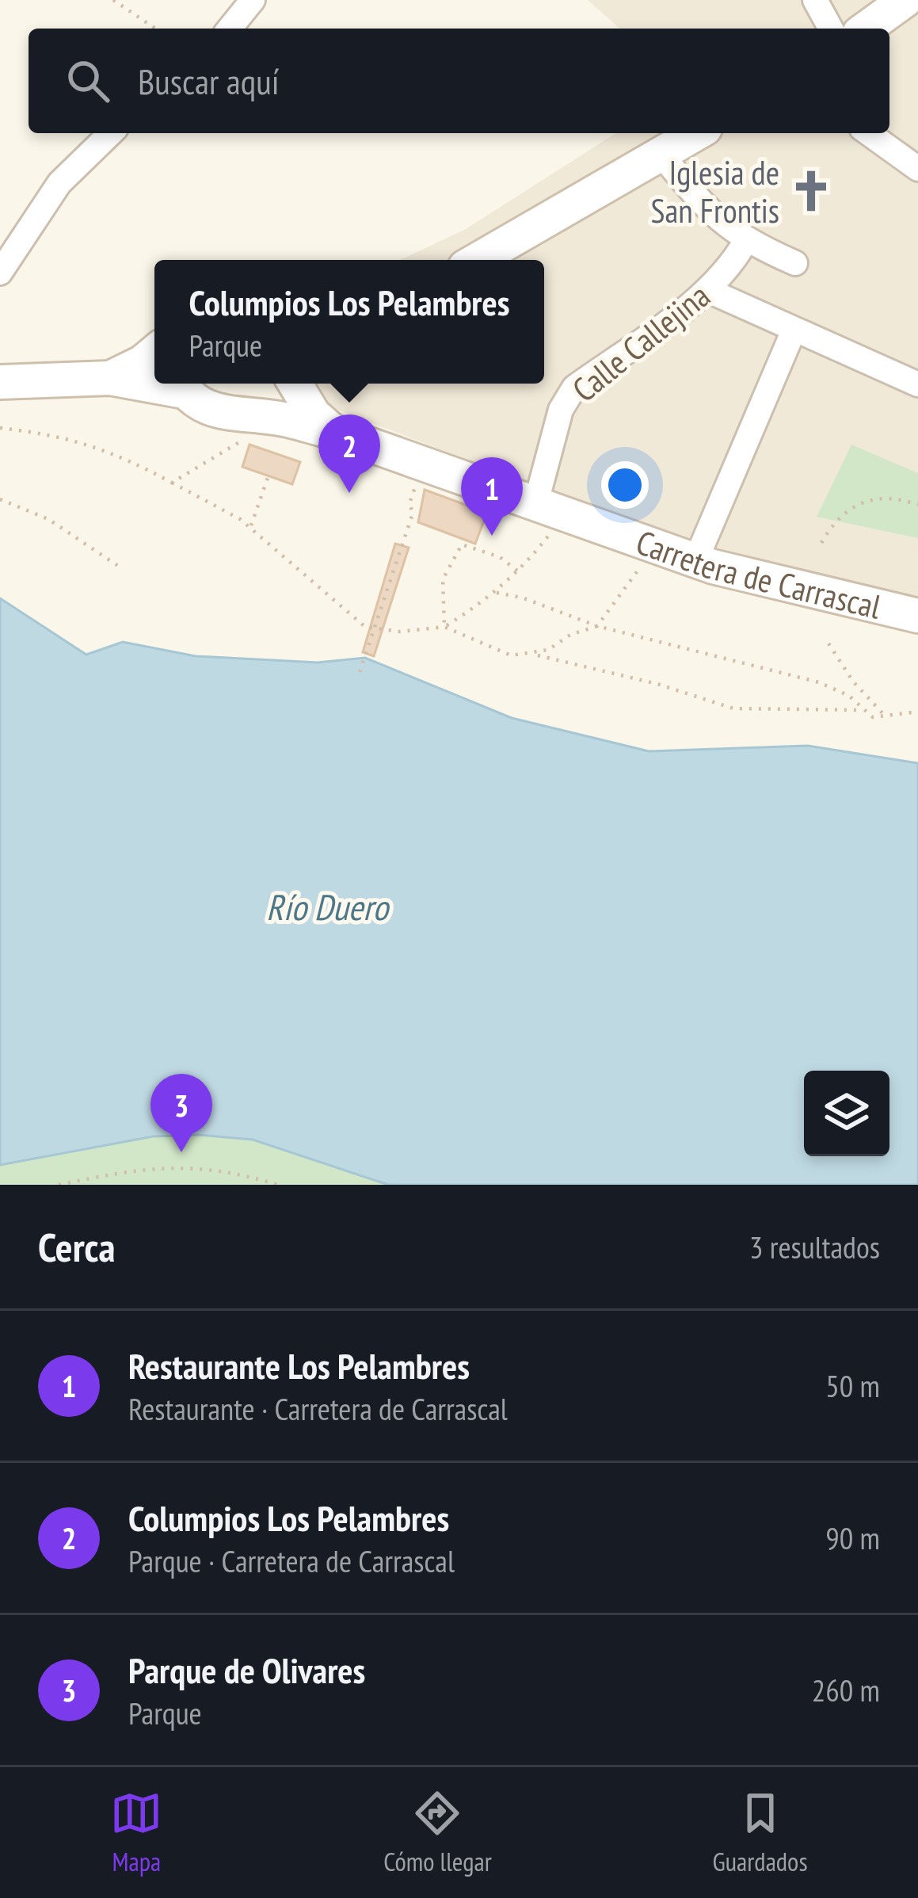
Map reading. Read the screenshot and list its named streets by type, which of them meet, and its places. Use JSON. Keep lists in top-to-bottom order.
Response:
{
  "streets": {
    "main road": ["Carretera de Carrascal"],
    "street": ["Calle Callejina"]
  },
  "crossings": [
    ["Calle Callejina", "Carretera de Carrascal"]
  ],
  "water": ["Río Duero"],
  "places": {
    "church": ["Iglesia de San Frontis"]
  },
  "page": {
    "search": "Buscar aquí",
    "popup": ["Columpios Los Pelambres", "Parque"],
    "pins": ["2", "1", "3"],
    "heading": ["Cerca", "3 resultados"],
    "list": [
      {
        "mark": "1",
        "name": "Restaurante Los Pelambres",
        "note": "Restaurante · Carretera de Carrascal",
        "value": "50 m"
      },
      {
        "mark": "2",
        "name": "Columpios Los Pelambres",
        "note": "Parque · Carretera de Carrascal",
        "value": "90 m"
      },
      {
        "mark": "3",
        "name": "Parque de Olivares",
        "note": "Parque",
        "value": "260 m"
      }
    ],
    "nav": ["Mapa", "Cómo llegar", "Guardados"]
  }
}
